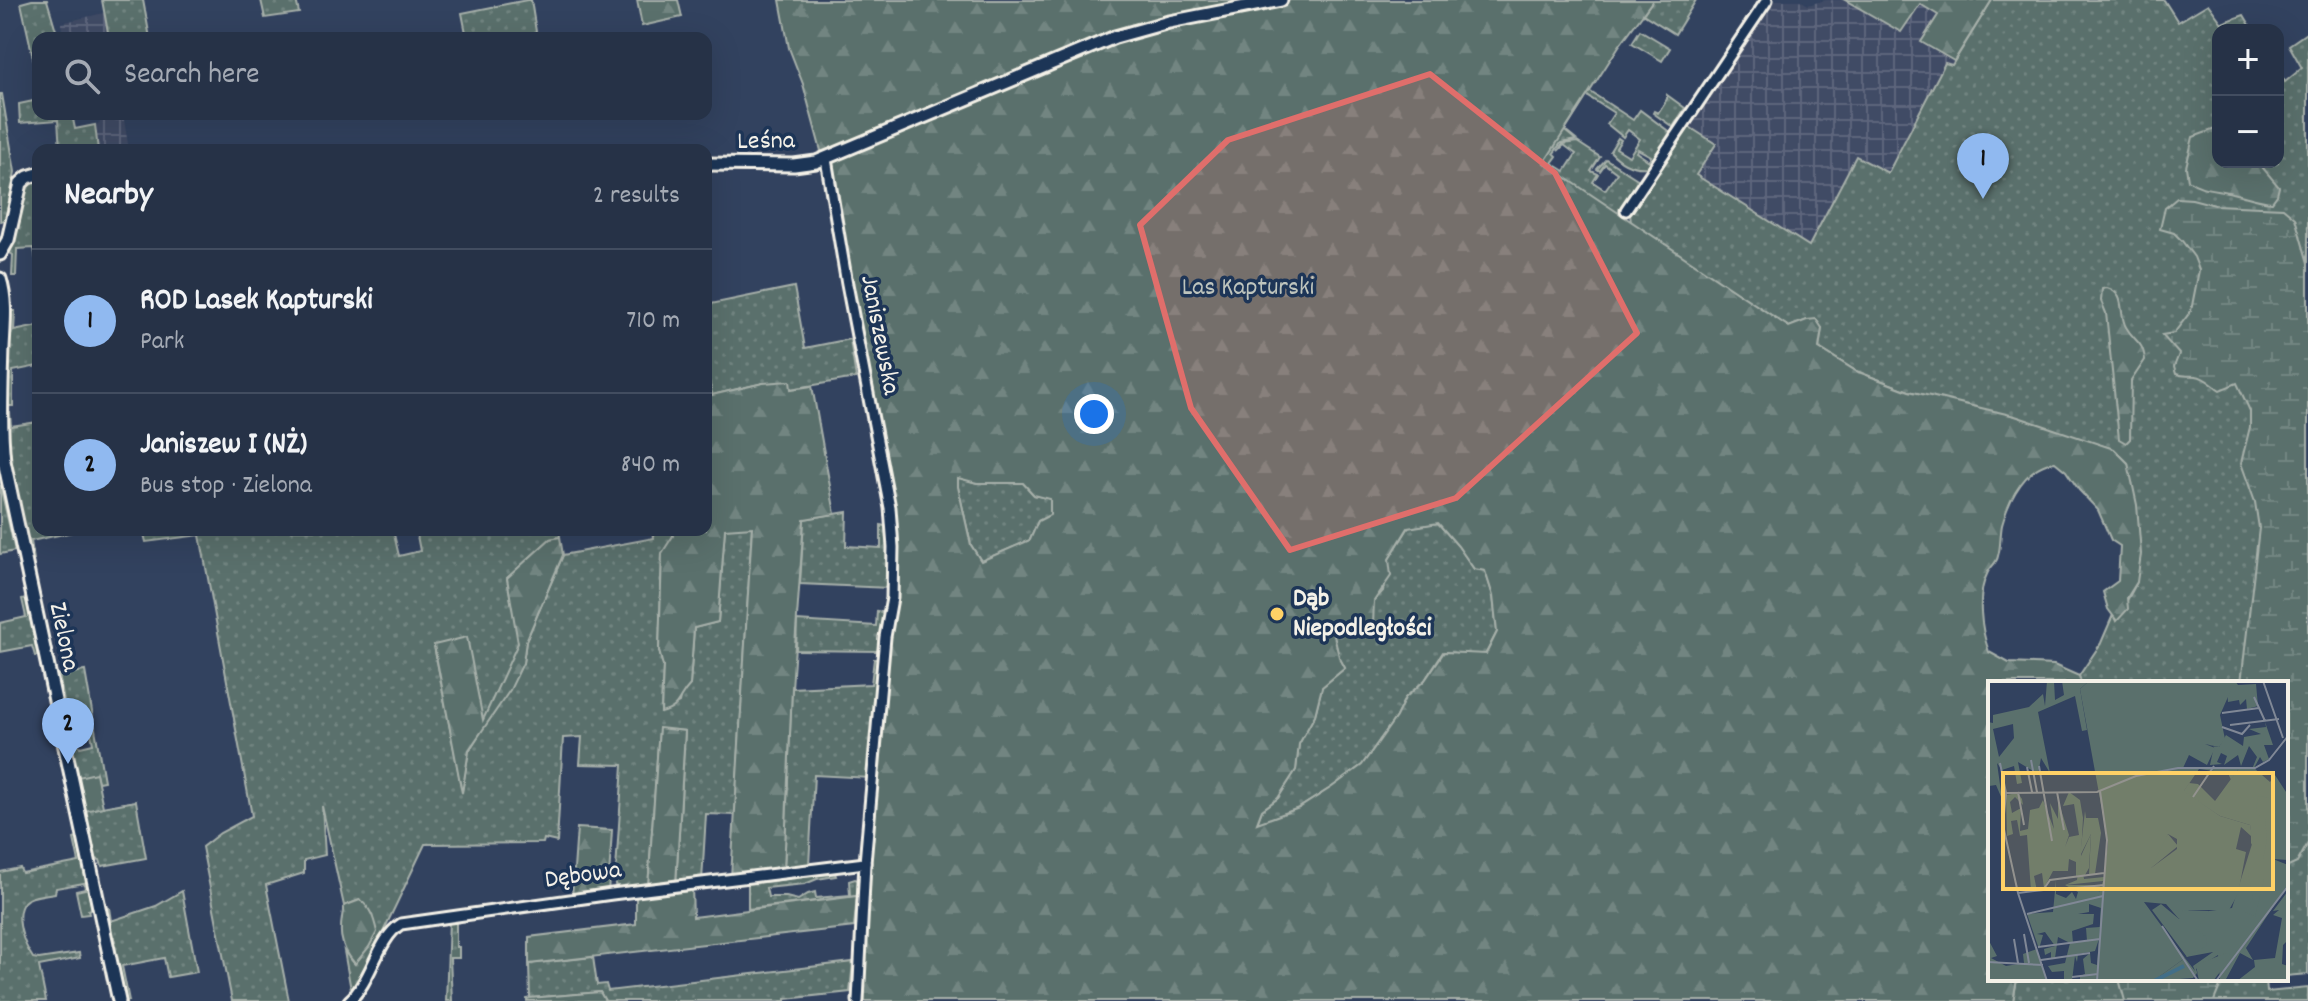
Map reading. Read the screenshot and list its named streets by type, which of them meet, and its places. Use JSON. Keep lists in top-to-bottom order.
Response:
{
  "streets": {
    "street": [
      "Leśna",
      "Janiszewska",
      "Zielona",
      "Dębowa"
    ]
  },
  "crossings": [
    ["Leśna", "Janiszewska"],
    ["Janiszewska", "Dębowa"]
  ],
  "parks": ["Las Kapturski"],
  "places": ["Dąb Niepodległości"],
  "page": {
    "map_buttons": ["+", "−"],
    "search": "Search here",
    "pins": ["1", "2"],
    "heading": ["Nearby", "2 results"],
    "list": [
      {
        "mark": "1",
        "name": "ROD Lasek Kapturski",
        "note": "Park",
        "value": "710 m"
      },
      {
        "mark": "2",
        "name": "Janiszew I (NŻ)",
        "note": "Bus stop · Zielona",
        "value": "840 m"
      }
    ]
  }
}
